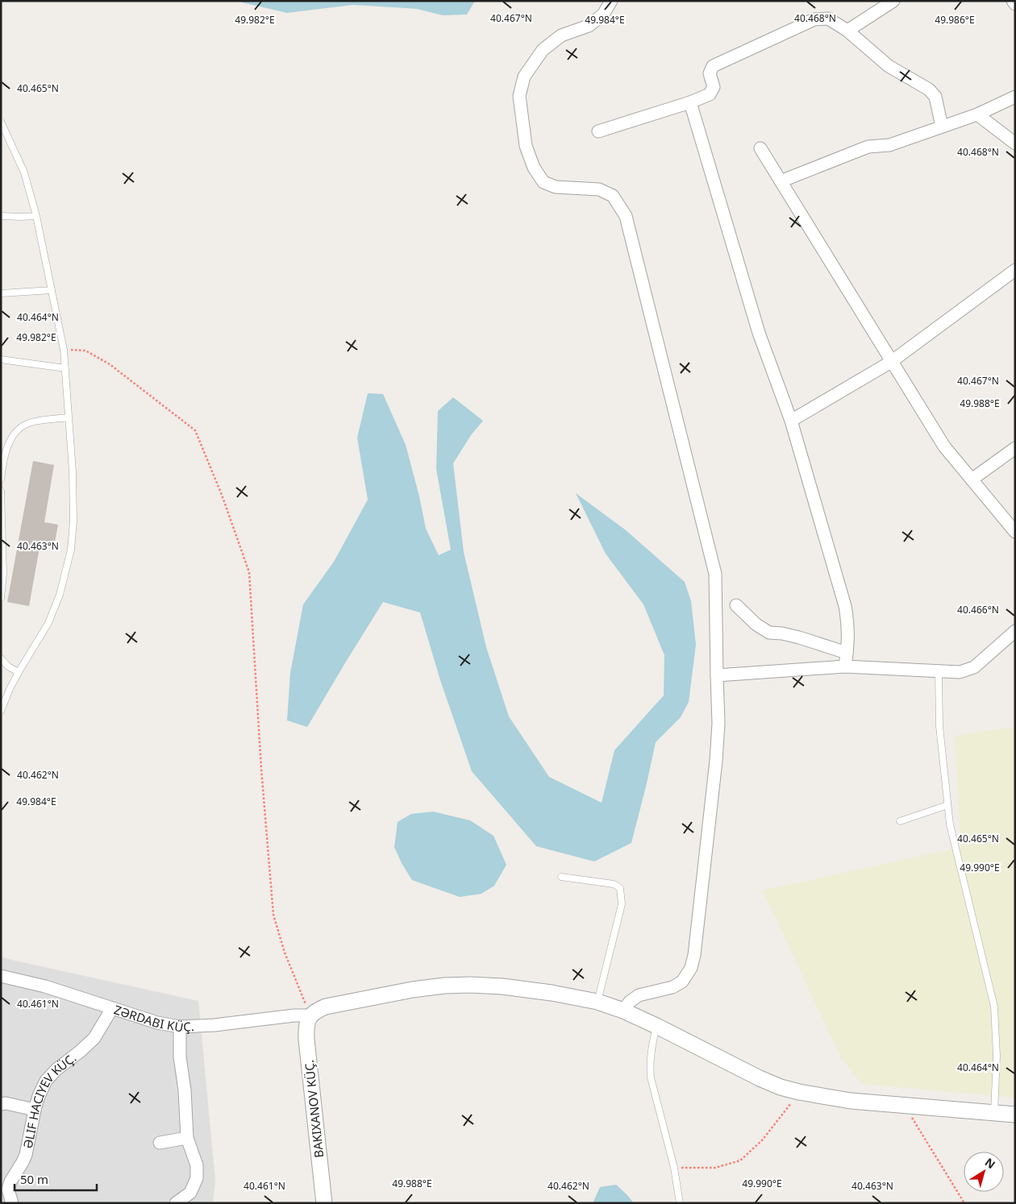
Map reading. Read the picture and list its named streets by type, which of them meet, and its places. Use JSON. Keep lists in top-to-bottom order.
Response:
{
  "streets": {
    "street": ["ZƏRDABI KÜÇ."]
  },
  "scale_bar": "50 m",
  "north": "top right",
  "coordinates": [
    "40.468°N",
    "40.467°N",
    "49.982°E",
    "49.984°E",
    "49.986°E",
    "40.465°N",
    "40.464°N",
    "49.988°E",
    "40.463°N",
    "40.466°N",
    "40.462°N",
    "49.990°E",
    "40.461°N"
  ]
}
